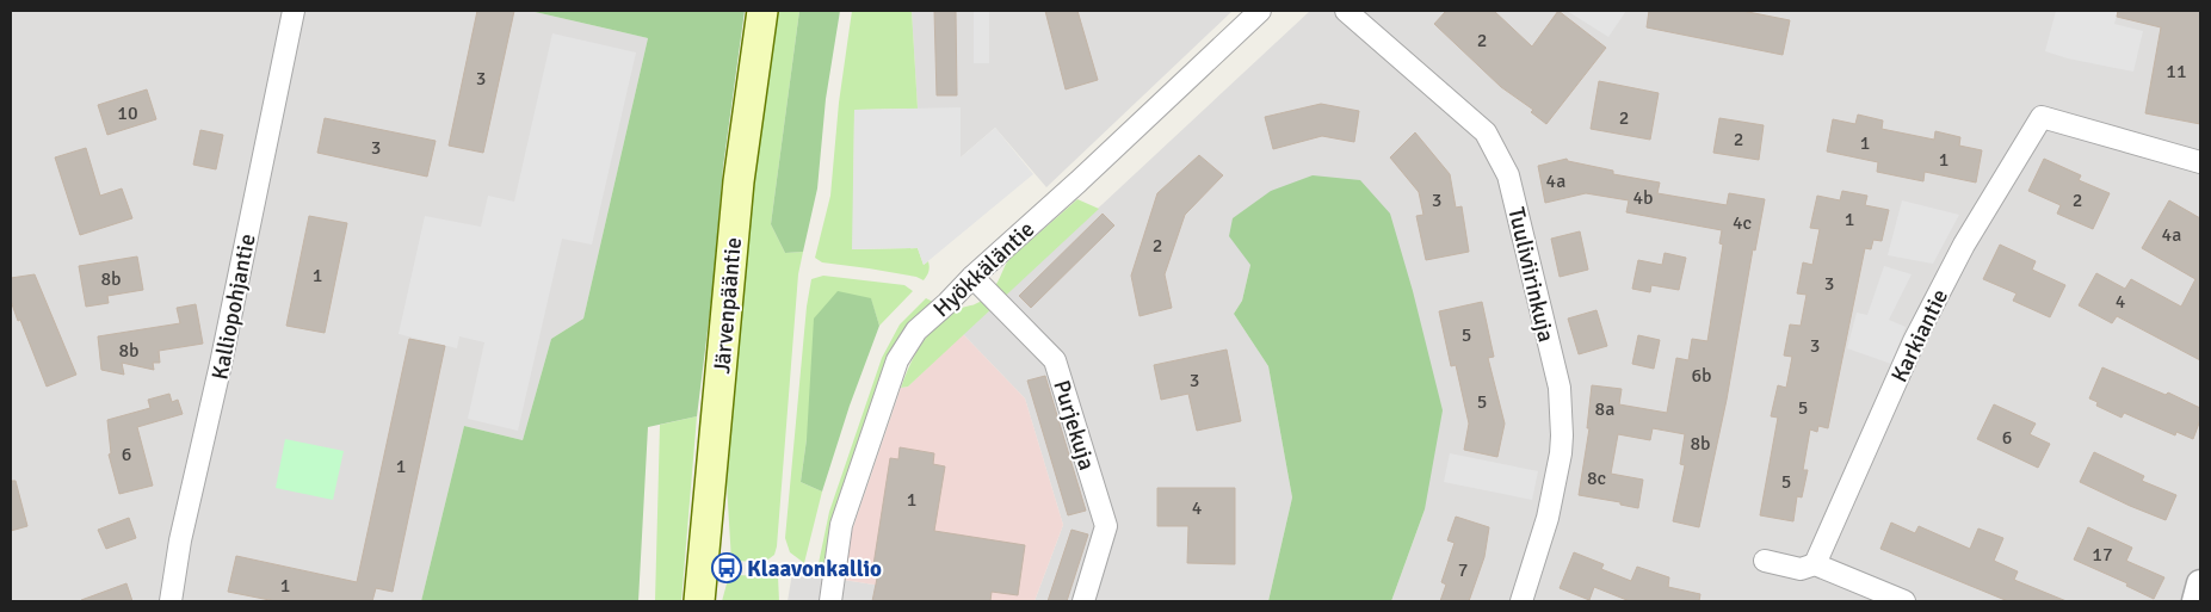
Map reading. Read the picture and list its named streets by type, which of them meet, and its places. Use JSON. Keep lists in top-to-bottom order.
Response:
{
  "streets": {
    "main road": ["Järvenpääntie"],
    "street": [
      "Hyökkäläntie",
      "Tuuliviirinkuja",
      "Kalliopohjantie",
      "Karkiantie",
      "Purjekuja"
    ]
  },
  "crossings": [
    ["Hyökkäläntie", "Purjekuja"]
  ],
  "places": {
    "bus stop": ["Klaavonkallio"]
  },
  "house_numbers": [
    "2",
    "11",
    "3",
    "10",
    "2",
    "2",
    "1",
    "3",
    "1",
    "4a",
    "4b",
    "3",
    "2",
    "1",
    "4c",
    "4a",
    "2",
    "1",
    "8b",
    "3",
    "4",
    "5",
    "3",
    "8b",
    "6b",
    "3",
    "5",
    "5",
    "8a",
    "6",
    "8b",
    "6",
    "1",
    "8c",
    "5",
    "1",
    "4",
    "17",
    "7",
    "1"
  ]
}
